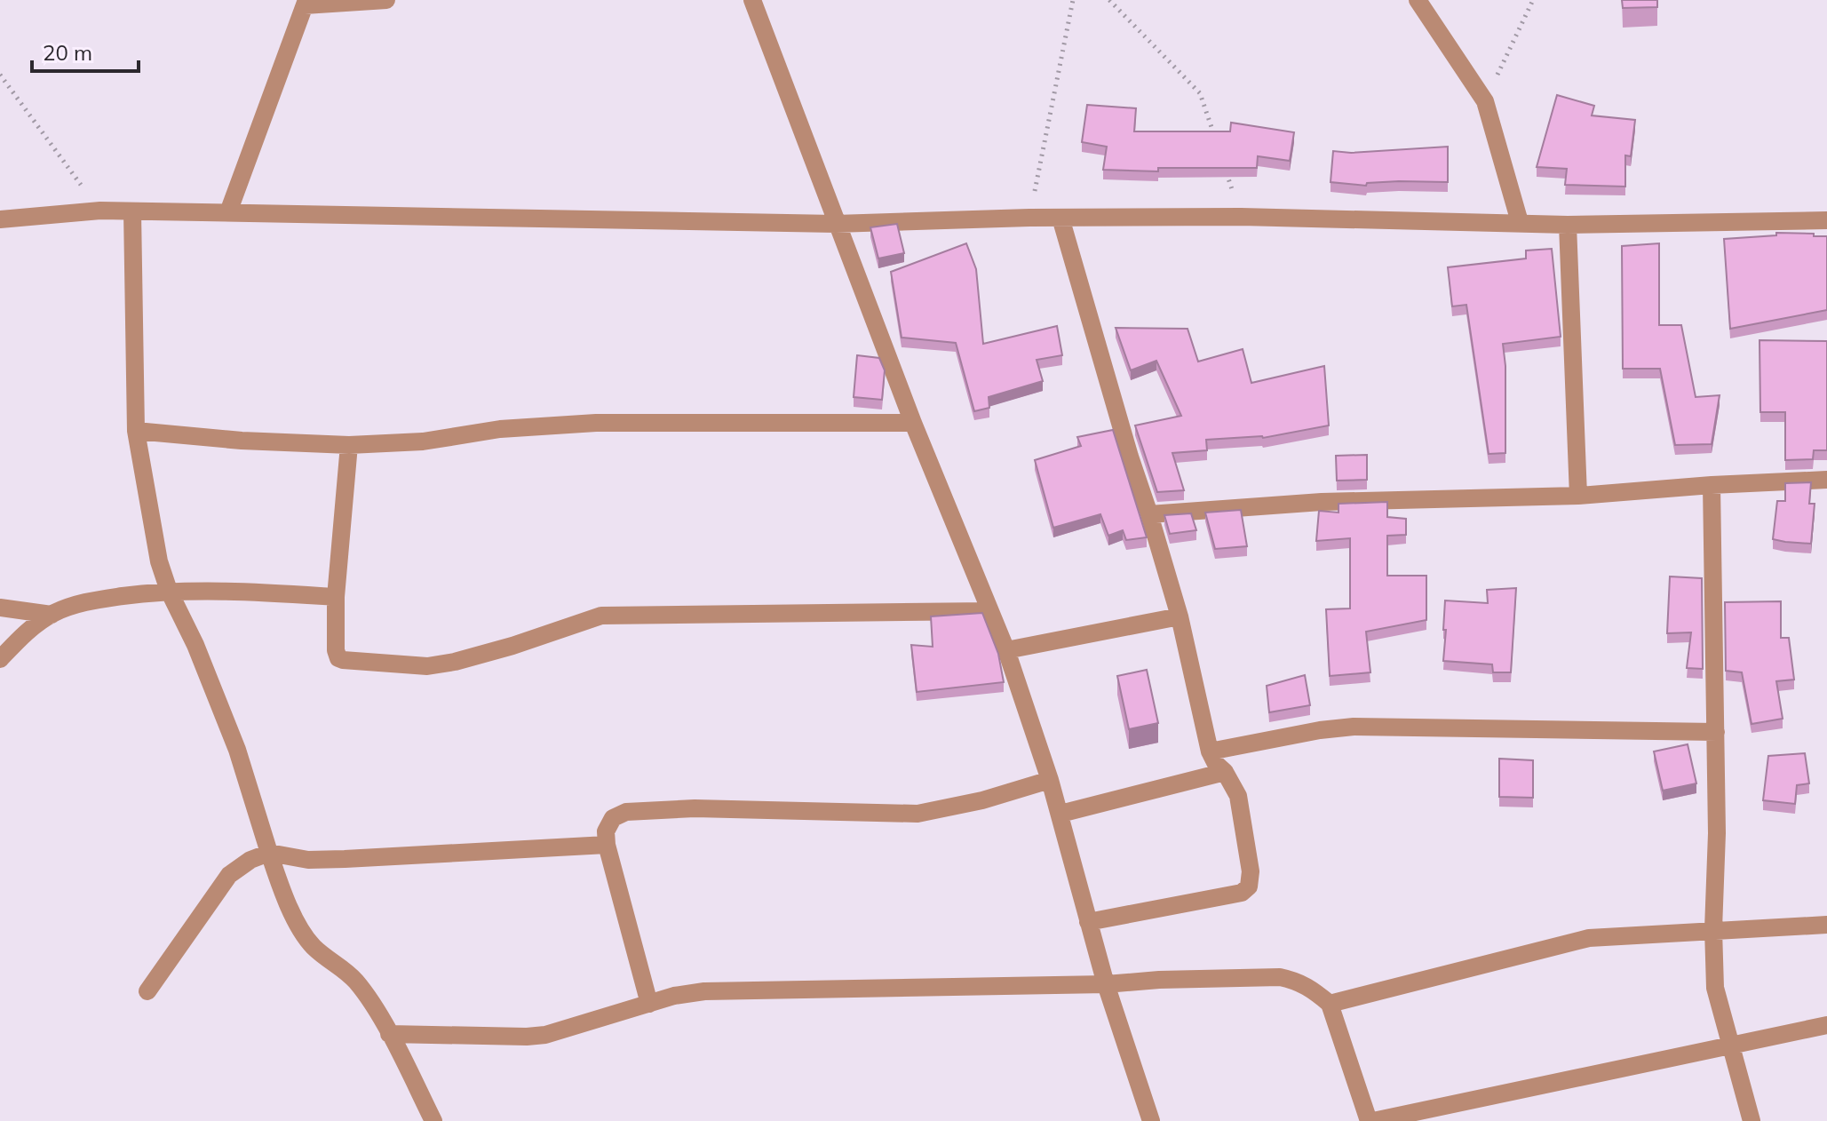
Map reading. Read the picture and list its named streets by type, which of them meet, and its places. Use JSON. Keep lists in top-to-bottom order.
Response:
{
  "scale_bar": "20 m"
}
